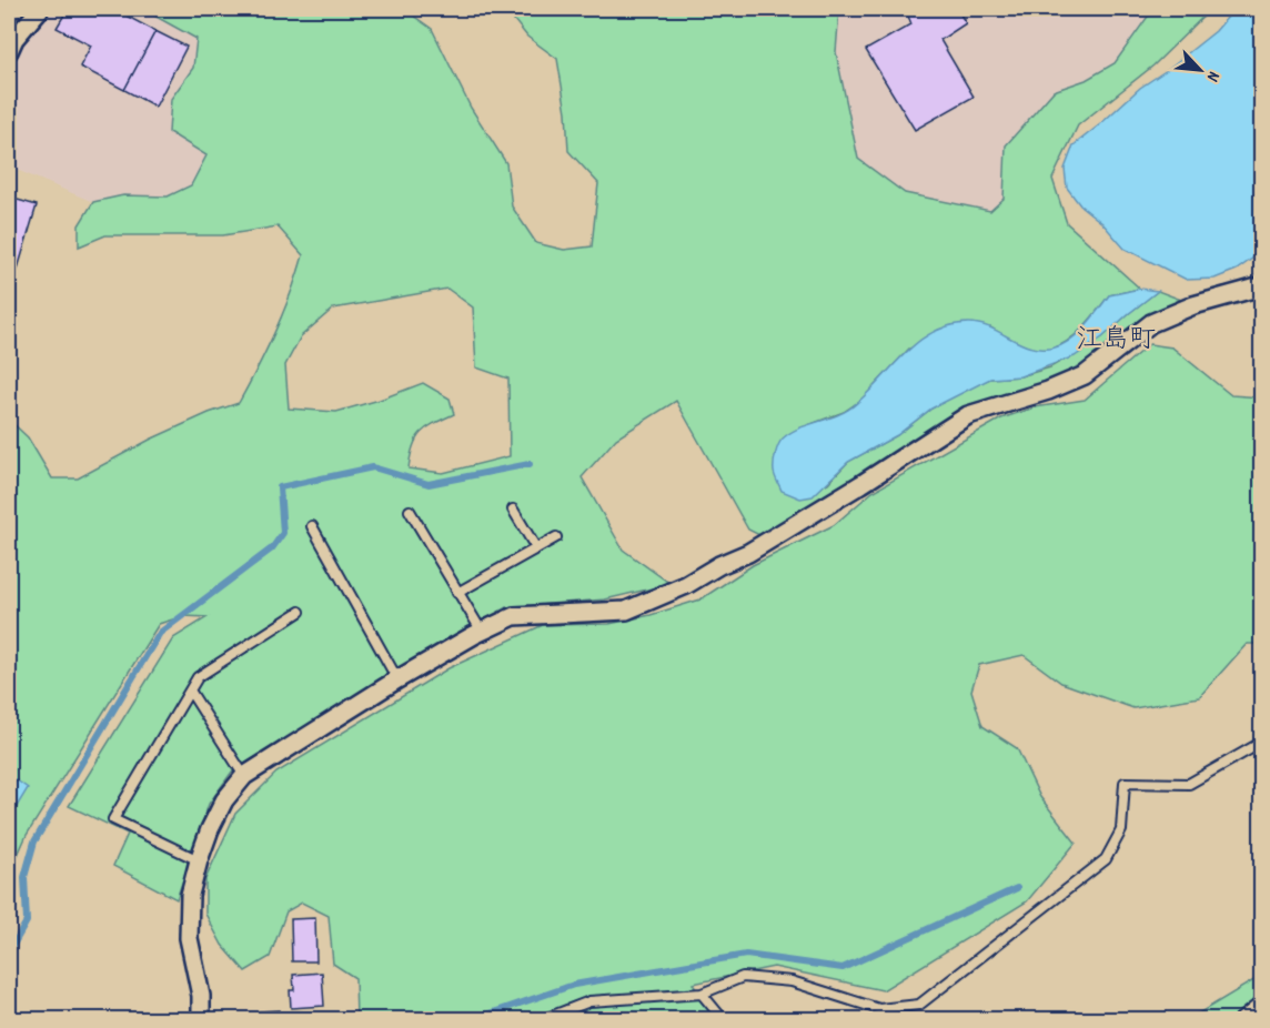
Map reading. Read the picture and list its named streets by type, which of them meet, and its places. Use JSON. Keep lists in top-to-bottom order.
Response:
{
  "districts": ["江島町"],
  "north": "bottom right"
}
